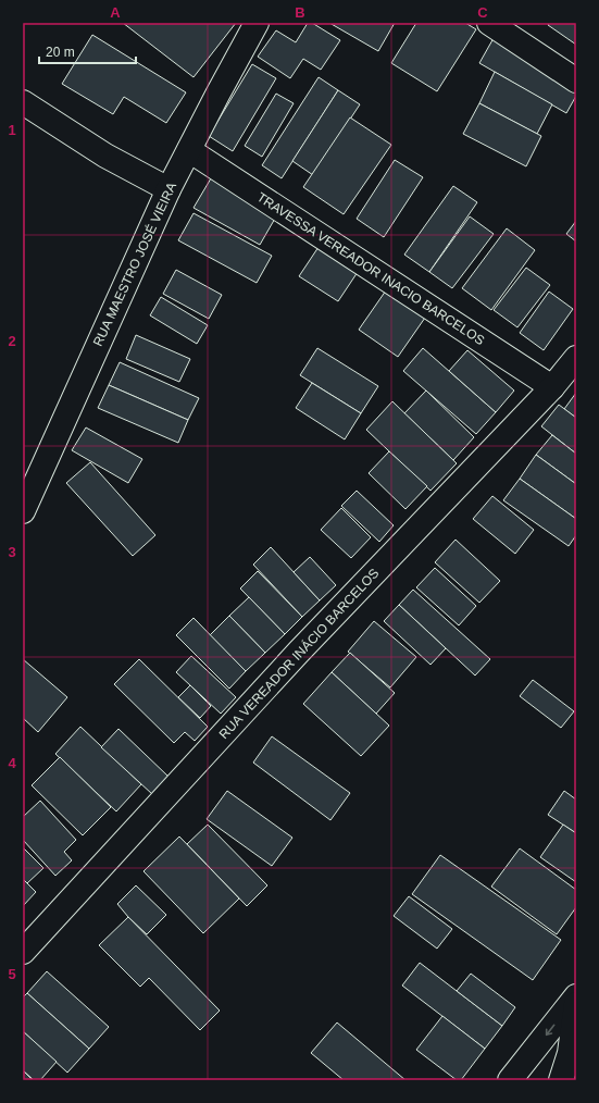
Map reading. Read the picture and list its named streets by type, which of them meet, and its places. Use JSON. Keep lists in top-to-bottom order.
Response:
{
  "streets": {
    "street": ["RUA MAESTRO JOSÉ VIEIRA", "TRAVESSA VEREADOR INACIO BARCELOS", "RUA VEREADOR INÁCIO BARCELOS"]
  },
  "crossings": [
    ["RUA MAESTRO JOSÉ VIEIRA", "TRAVESSA VEREADOR INACIO BARCELOS"],
    ["TRAVESSA VEREADOR INACIO BARCELOS", "RUA VEREADOR INÁCIO BARCELOS"]
  ],
  "scale_bar": "20 m",
  "grid": {
    "columns": ["A", "B", "C"],
    "rows": [
      "1",
      "2",
      "3",
      "4",
      "5"
    ]
  }
}
